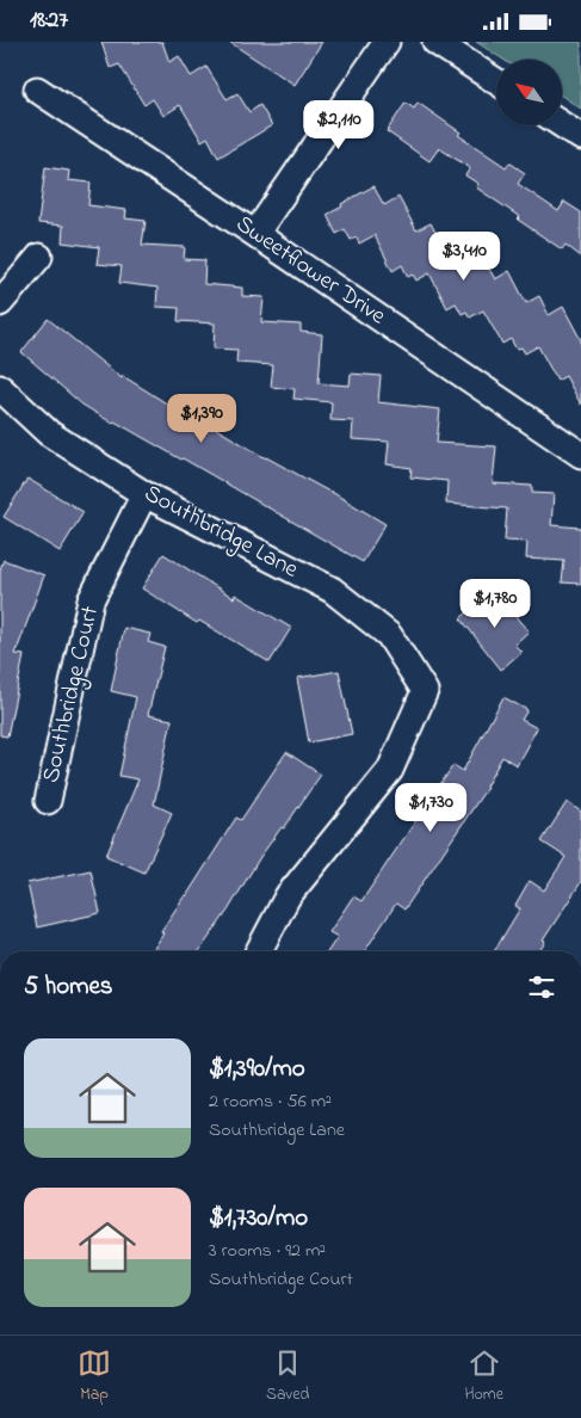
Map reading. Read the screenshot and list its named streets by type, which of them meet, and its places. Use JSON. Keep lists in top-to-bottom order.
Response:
{
  "streets": {
    "street": ["Sweetflower Drive", "Southbridge Lane", "Southbridge Court"]
  },
  "crossings": [
    ["Southbridge Lane", "Southbridge Court"]
  ],
  "north": "top left",
  "page": {
    "status": "18:27",
    "price": [
      "$2,110",
      "$3,410",
      "$1,390",
      "$1,780",
      "$1,730"
    ],
    "heading": "5 homes",
    "list": [
      {
        "name": "$1,390/mo",
        "note": "2 rooms · 56 m² · Southbridge Lane"
      },
      {
        "name": "$1,730/mo",
        "note": "3 rooms · 92 m² · Southbridge Court"
      }
    ],
    "tabs": ["Map", "Saved", "Home"]
  }
}
